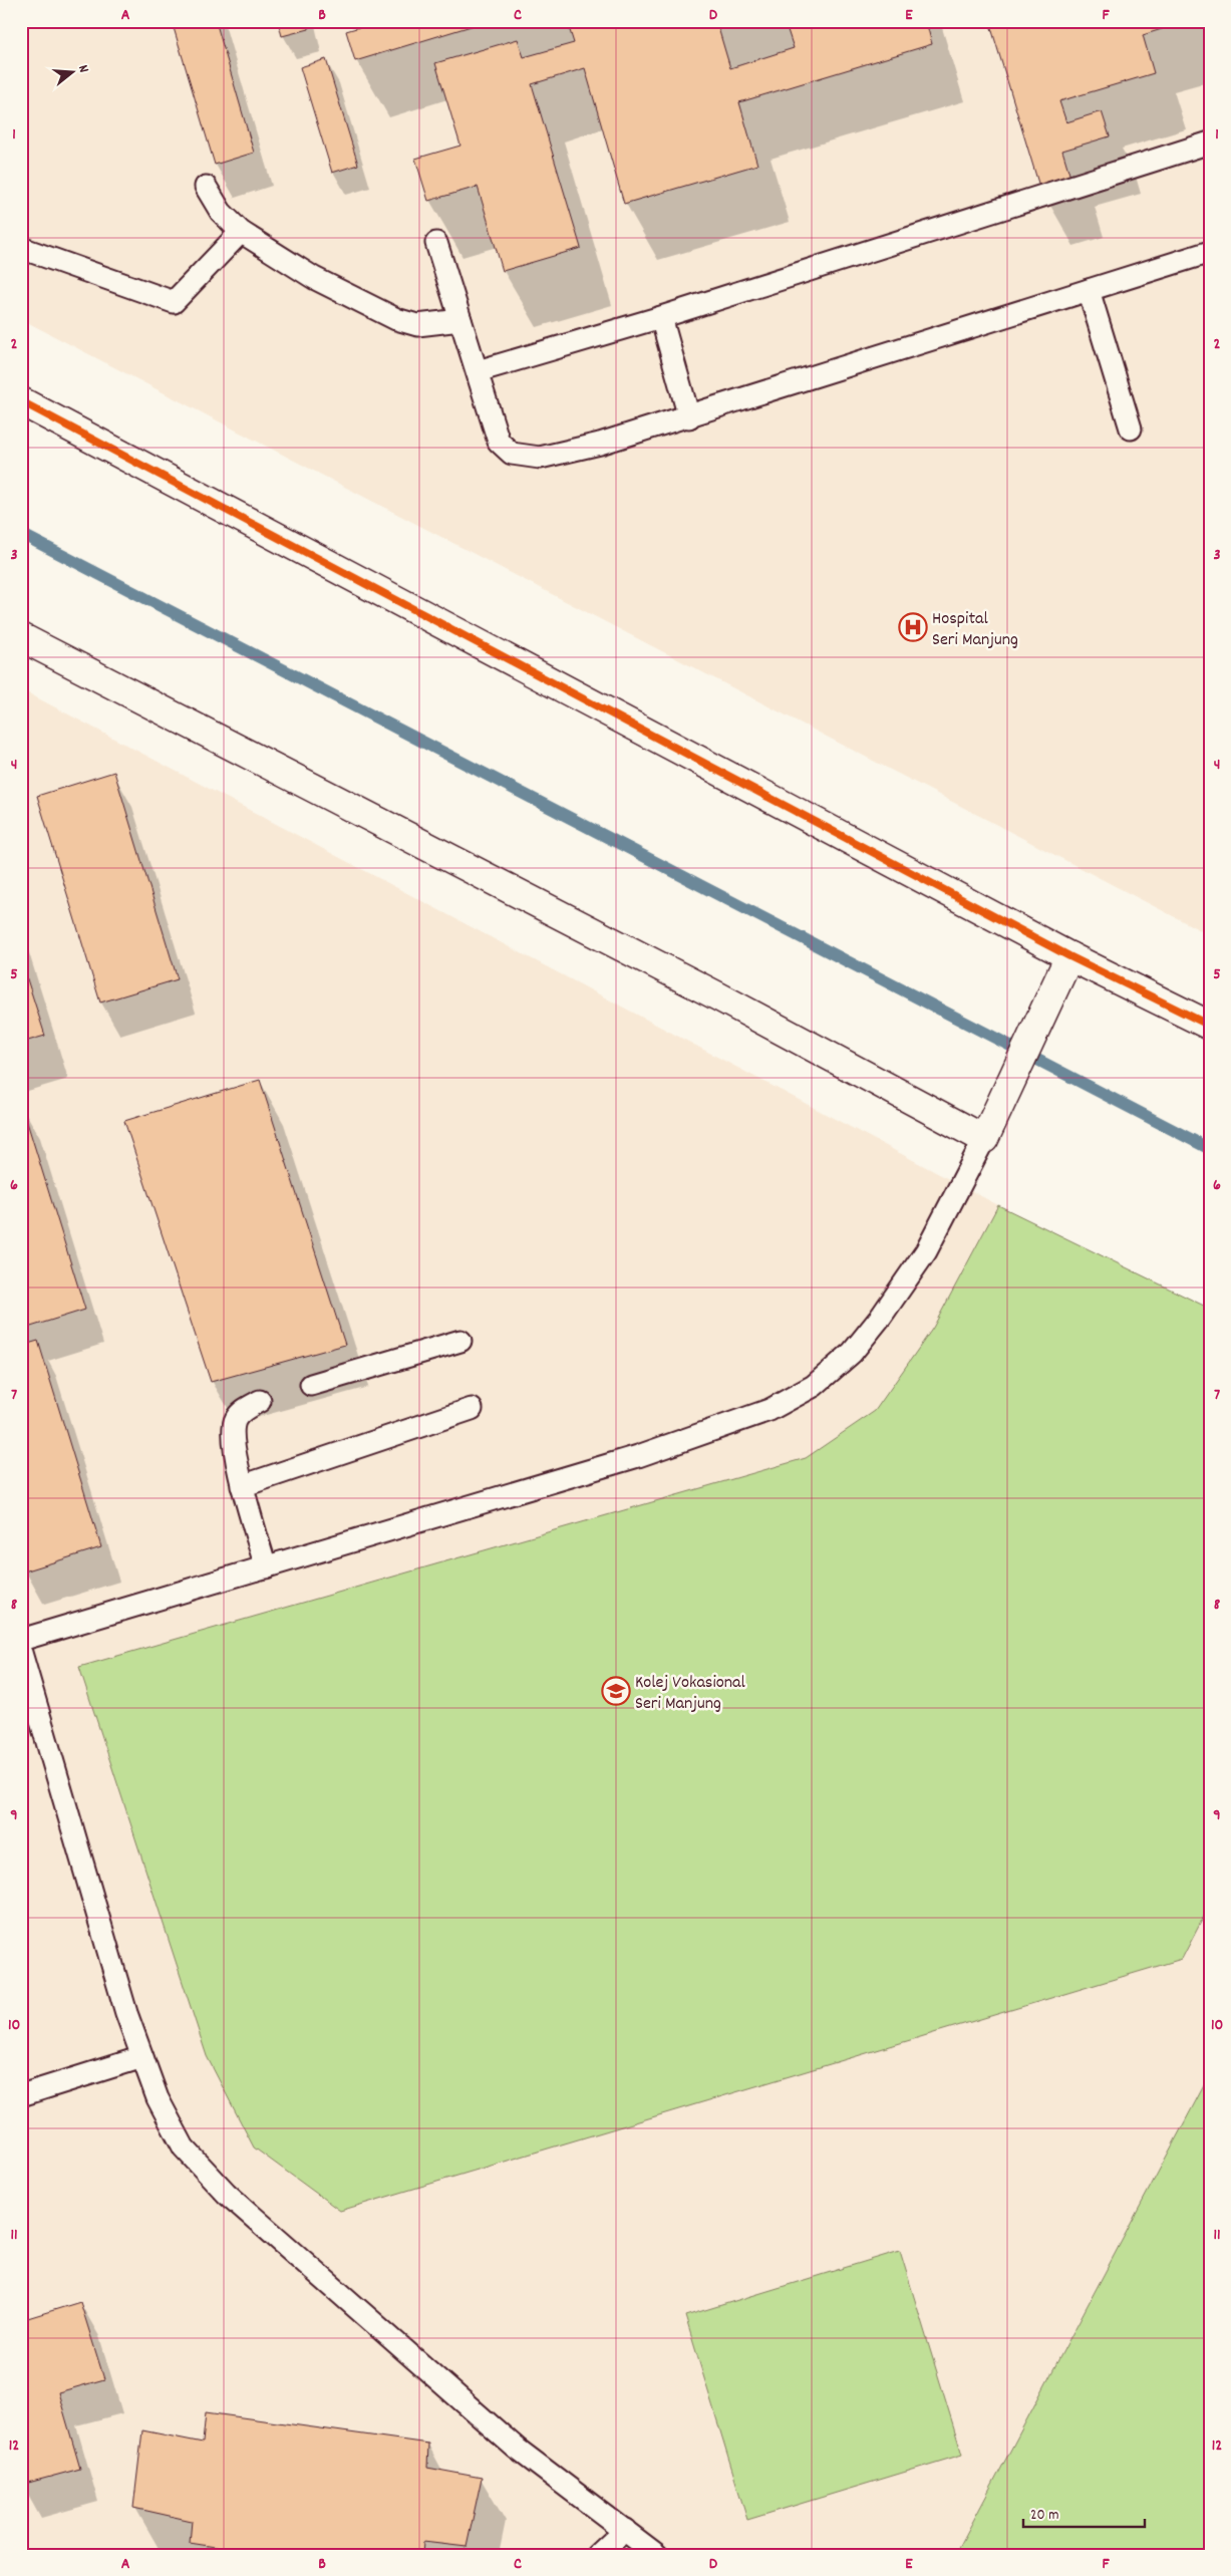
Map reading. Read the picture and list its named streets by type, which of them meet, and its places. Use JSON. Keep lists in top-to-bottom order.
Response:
{
  "places": {
    "hospital": ["Hospital Seri Manjung"],
    "school or university": ["Kolej Vokasional Seri Manjung"]
  },
  "scale_bar": "20 m",
  "north": "right",
  "grid": {
    "columns": [
      "A",
      "B",
      "C",
      "D",
      "E",
      "F"
    ],
    "rows": [
      "1",
      "2",
      "3",
      "4",
      "5",
      "6",
      "7",
      "8",
      "9",
      "10",
      "11",
      "12"
    ]
  }
}
